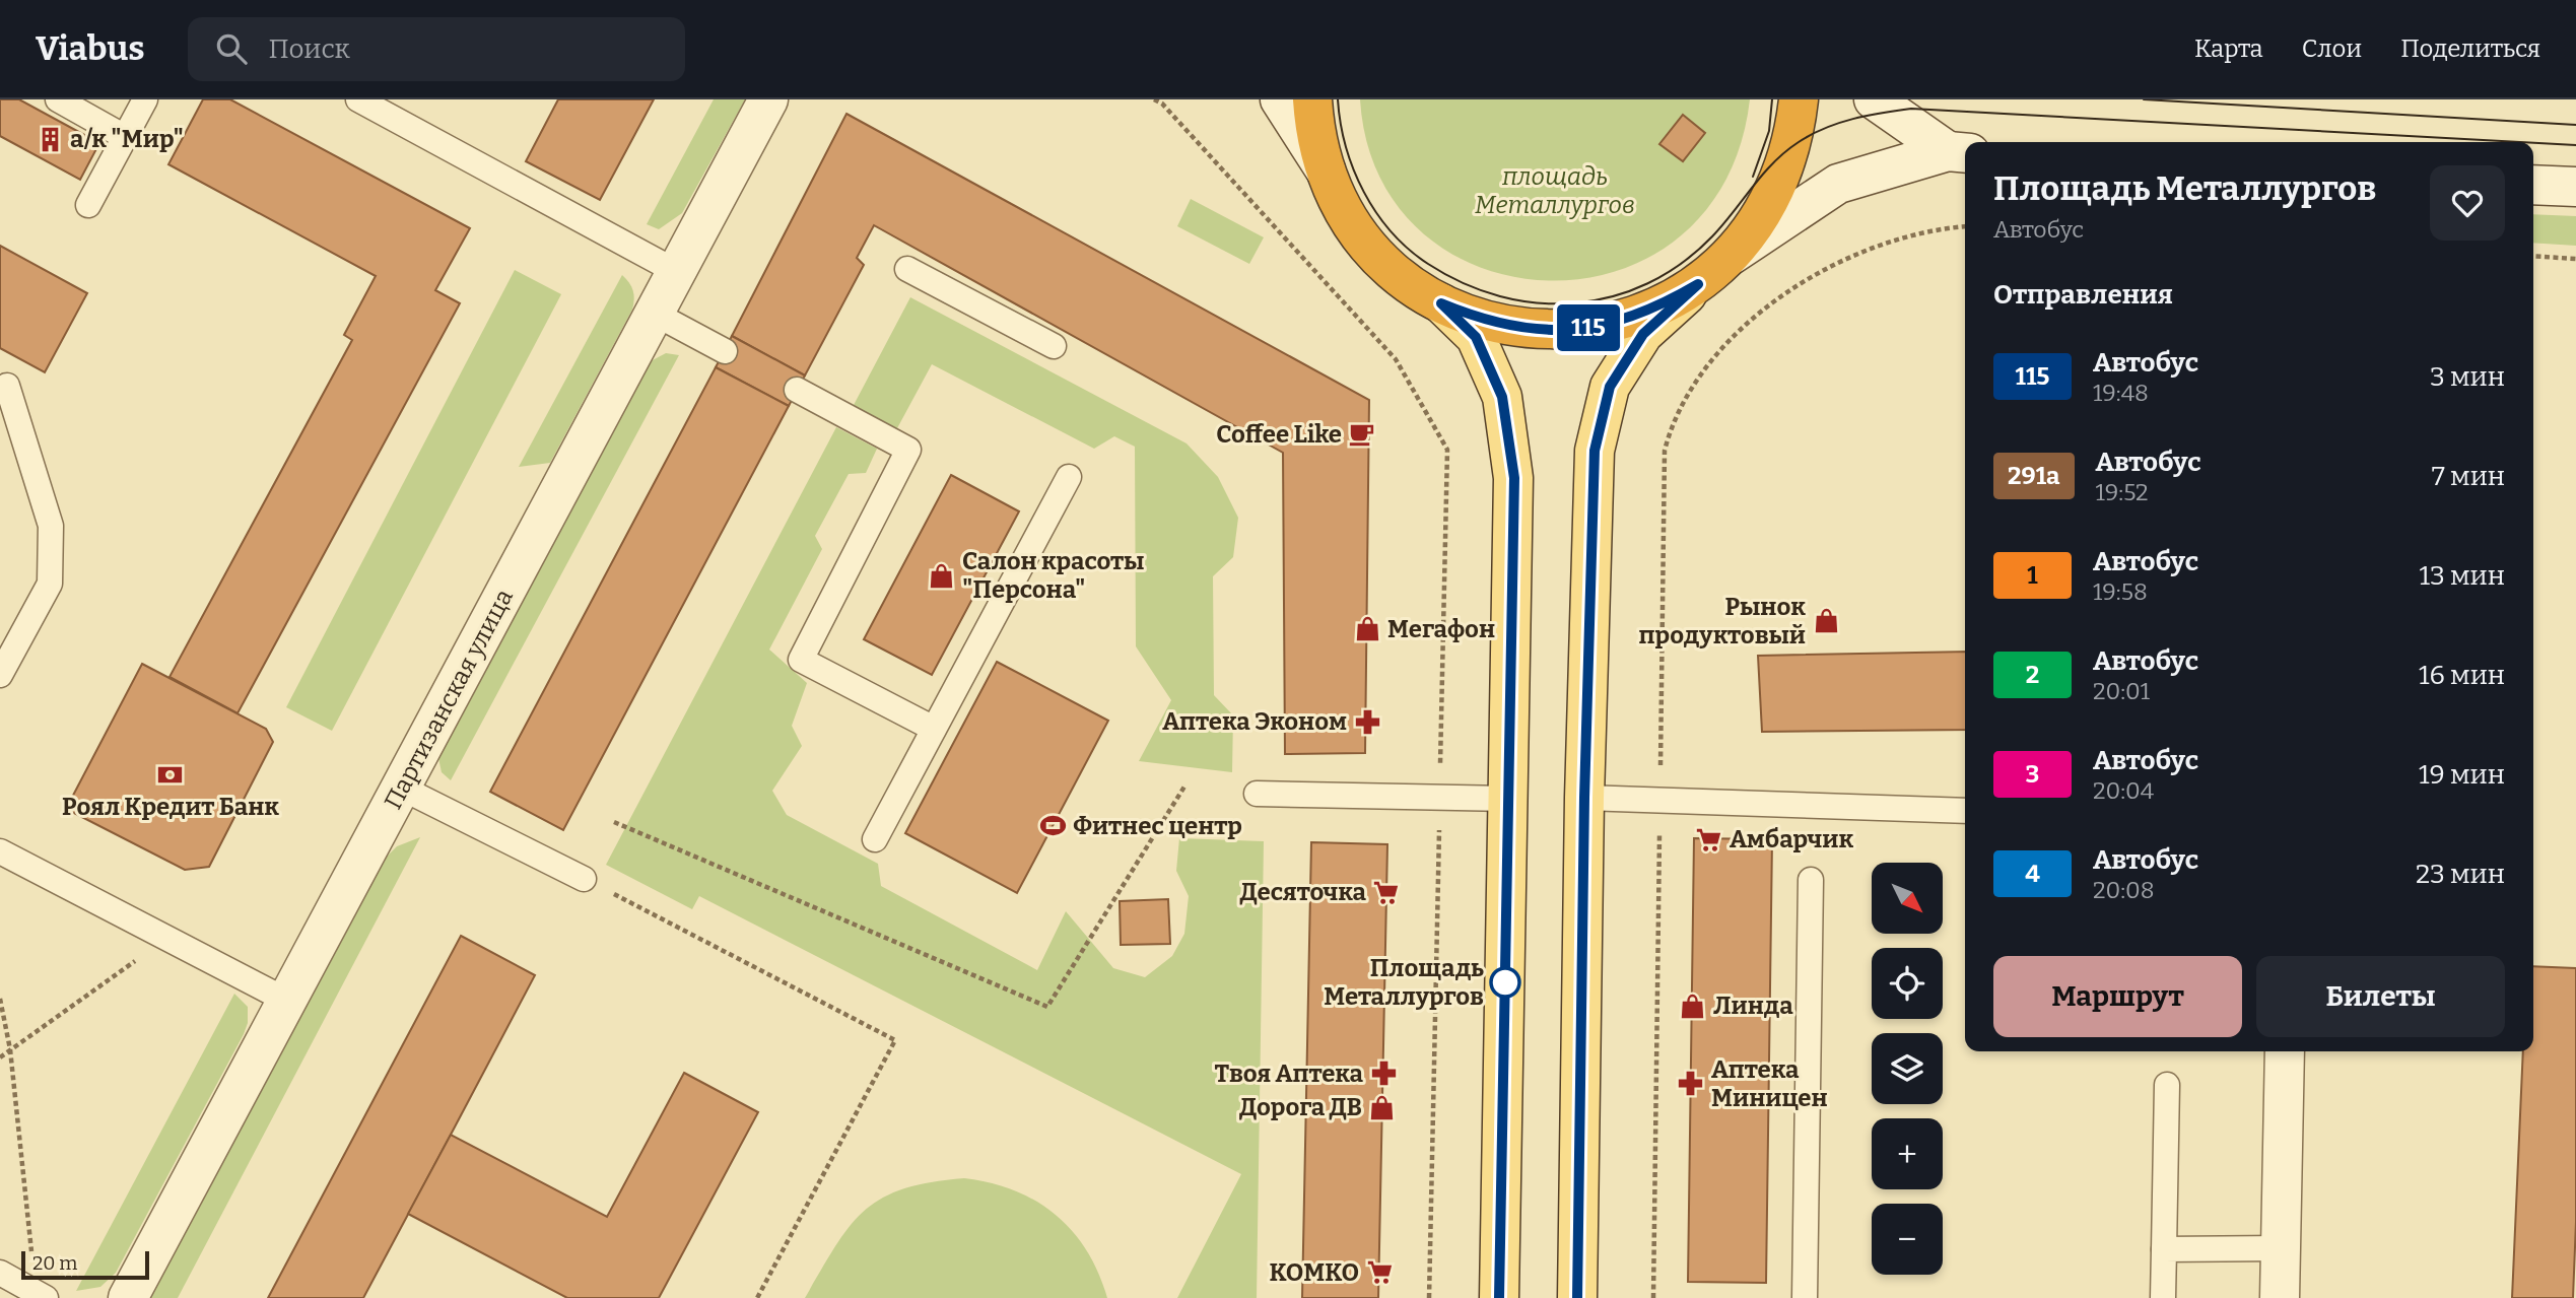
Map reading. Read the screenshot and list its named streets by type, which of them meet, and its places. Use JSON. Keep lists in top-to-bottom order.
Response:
{
  "streets": {
    "street": ["Партизанская улица"]
  },
  "parks": ["площадь Металлургов"],
  "places": {
    "building": ["а/к \"Мир\""],
    "cafe": ["Coffee Like"],
    "shop": [
      "Салон красоты \"Персона\"",
      "Рынок продуктовый",
      "Мегафон",
      "Линда",
      "Дорога ДВ"
    ],
    "pharmacy": ["Аптека Эконом", "Твоя Аптека", "Аптека Миницен"],
    "bank": ["Роял Кредит Банк"],
    "sports": ["Фитнес центр"],
    "supermarket": ["Амбарчик", "Десяточка", "КОМКО"],
    "other": ["Площадь Металлургов"]
  },
  "lines": ["bus line 115"],
  "scale_bar": "20 m",
  "north": "bottom right",
  "page": {
    "header": "Viabus",
    "search": "Поиск",
    "nav": ["Карта", "Слои", "Поделиться"],
    "on_map": "115",
    "heading": [
      ["Площадь Металлургов", "Автобус"],
      "Отправления"
    ],
    "list": [
      {
        "mark": "115",
        "name": "Автобус",
        "note": "19:48",
        "value": "3 мин"
      },
      {
        "mark": "291а",
        "name": "Автобус",
        "note": "19:52",
        "value": "7 мин"
      },
      {
        "mark": "1",
        "name": "Автобус",
        "note": "19:58",
        "value": "13 мин"
      },
      {
        "mark": "2",
        "name": "Автобус",
        "note": "20:01",
        "value": "16 мин"
      },
      {
        "mark": "3",
        "name": "Автобус",
        "note": "20:04",
        "value": "19 мин"
      },
      {
        "mark": "4",
        "name": "Автобус",
        "note": "20:08",
        "value": "23 мин"
      }
    ],
    "map_buttons": ["+", "−"],
    "buttons": ["Маршрут", "Билеты"],
    "scale": "20 m"
  }
}
